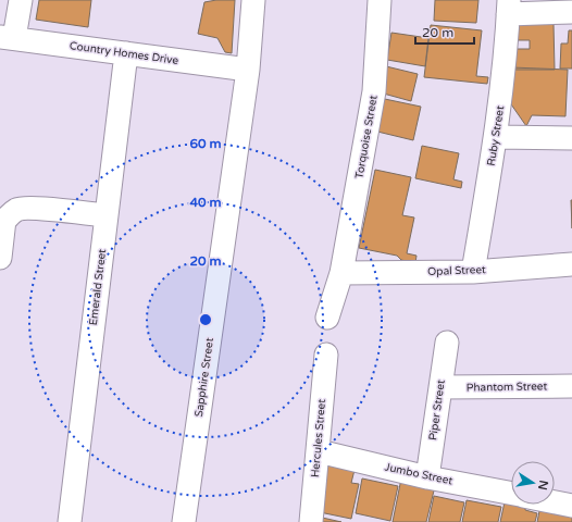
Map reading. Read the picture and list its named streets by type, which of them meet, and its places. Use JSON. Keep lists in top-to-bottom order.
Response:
{
  "streets": {
    "street": [
      "Country Homes Drive",
      "Ruby Street",
      "Torquoise Street",
      "Opal Street",
      "Emerald Street",
      "Sapphire Street",
      "Phantom Street",
      "Piper Street",
      "Hercules Street",
      "Jumbo Street"
    ]
  },
  "crossings": [
    ["Country Homes Drive", "Emerald Street"],
    ["Country Homes Drive", "Sapphire Street"],
    ["Ruby Street", "Opal Street"],
    ["Torquoise Street", "Opal Street"],
    ["Phantom Street", "Piper Street"],
    ["Piper Street", "Jumbo Street"],
    ["Hercules Street", "Jumbo Street"]
  ],
  "scale_bar": "20 m",
  "north": "right",
  "rings": ["60 m", "40 m", "20 m"]
}
